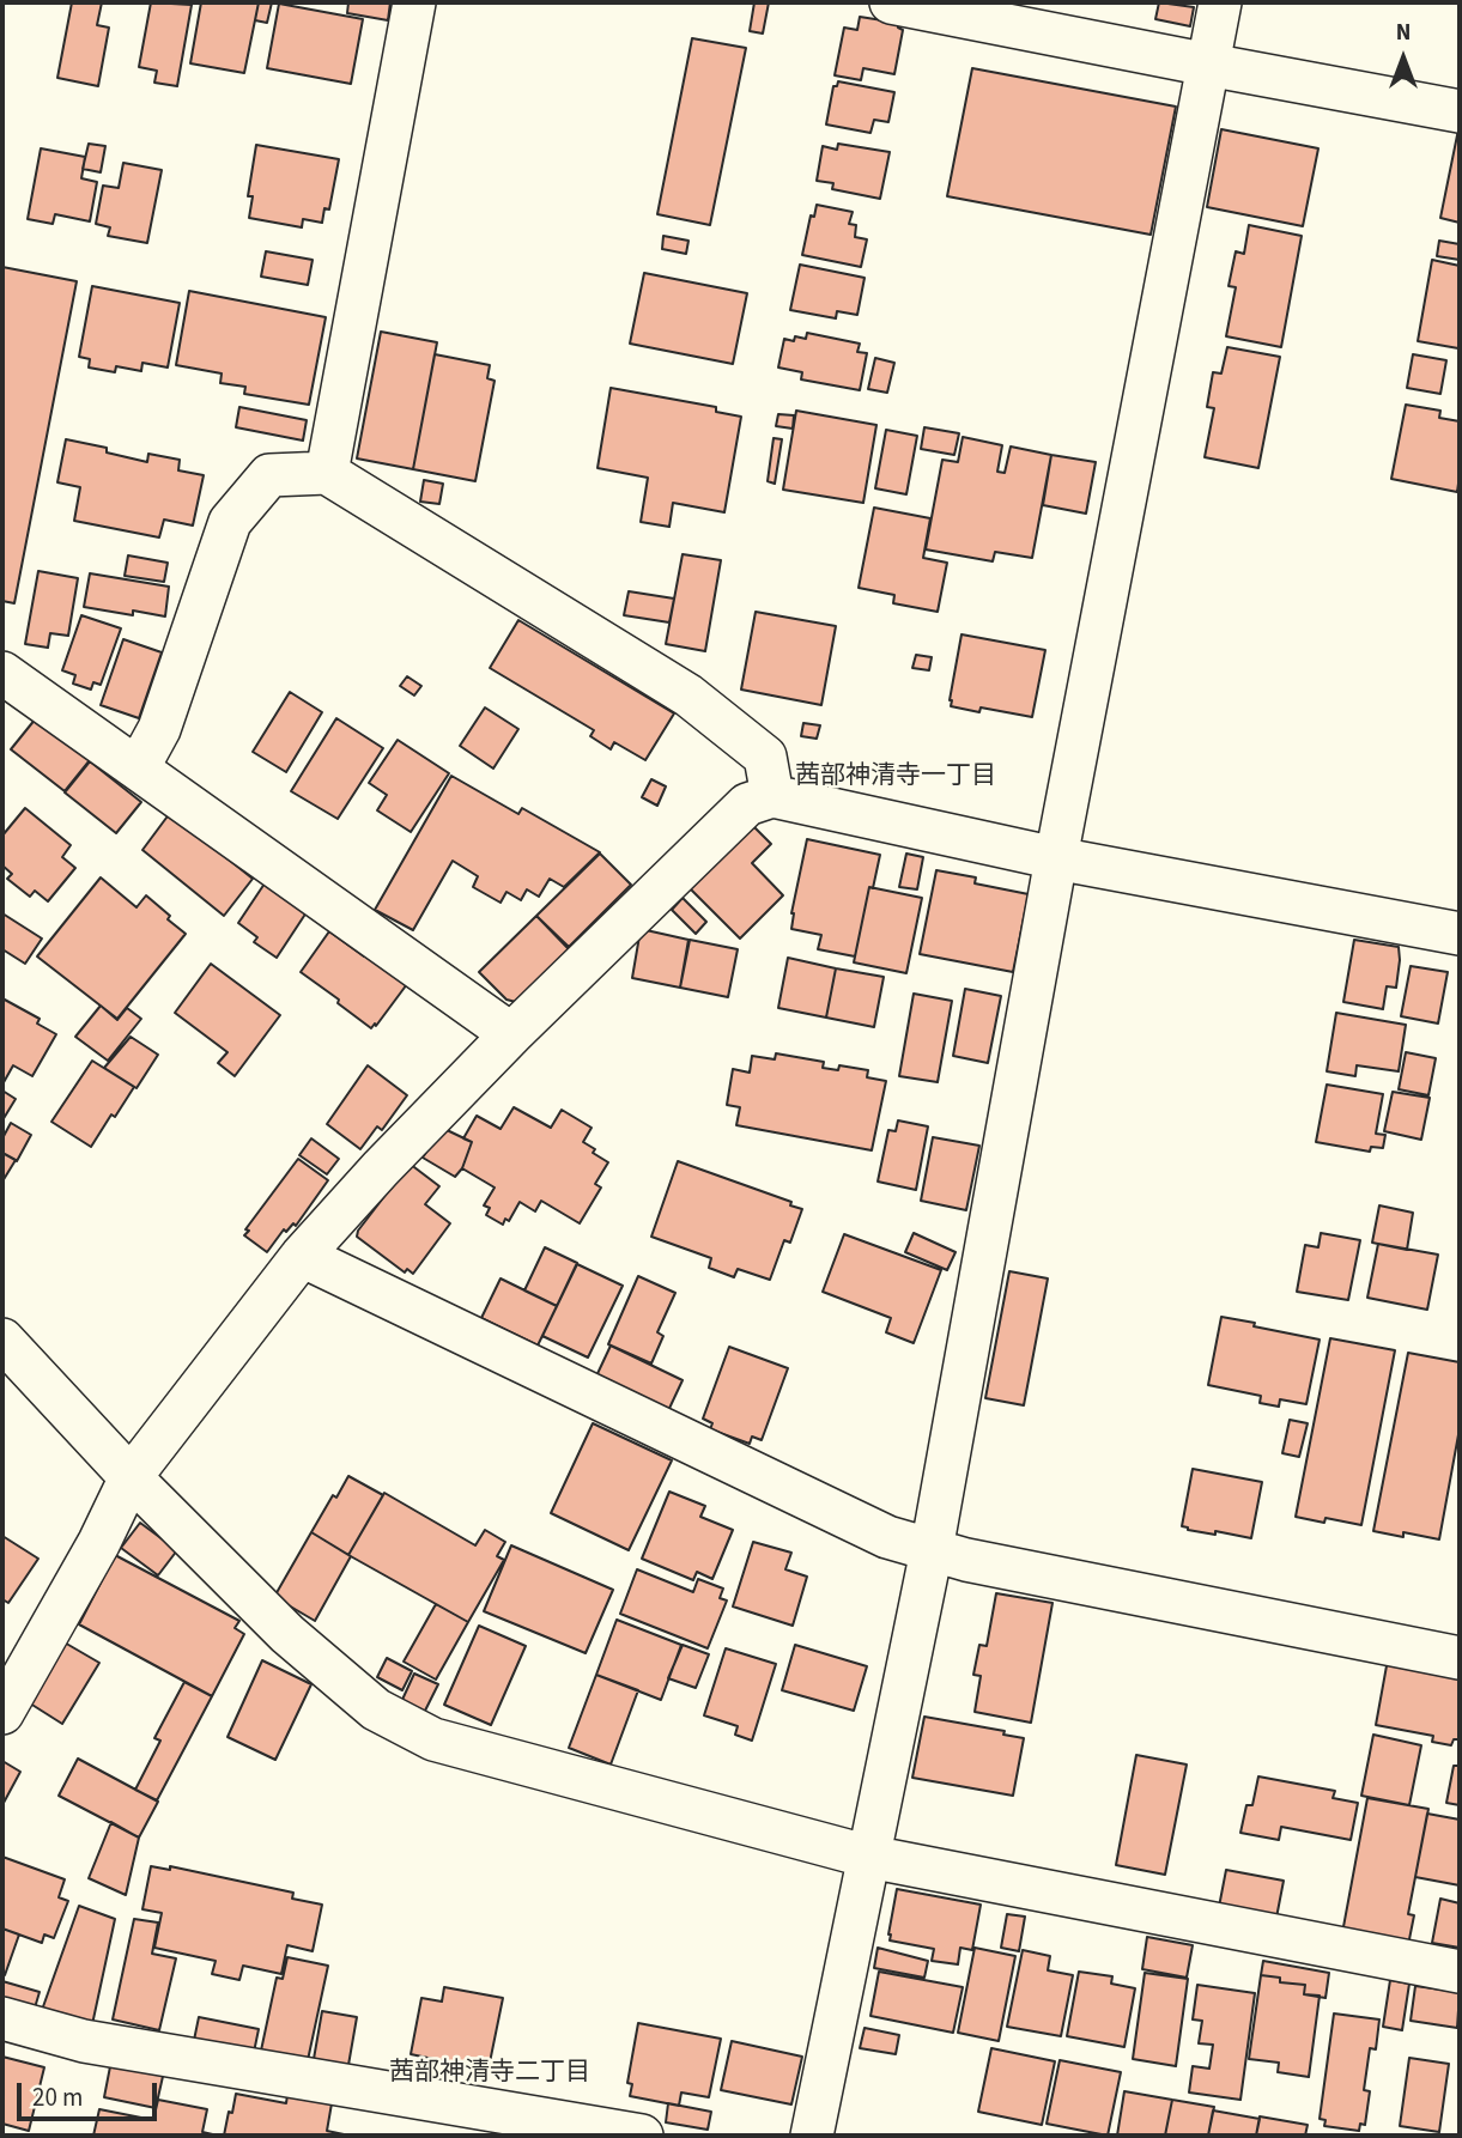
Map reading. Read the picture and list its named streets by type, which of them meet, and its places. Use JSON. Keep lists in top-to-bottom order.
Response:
{
  "districts": ["茜部神清寺一丁目", "茜部神清寺二丁目"],
  "scale_bar": "20 m",
  "north": "top"
}
